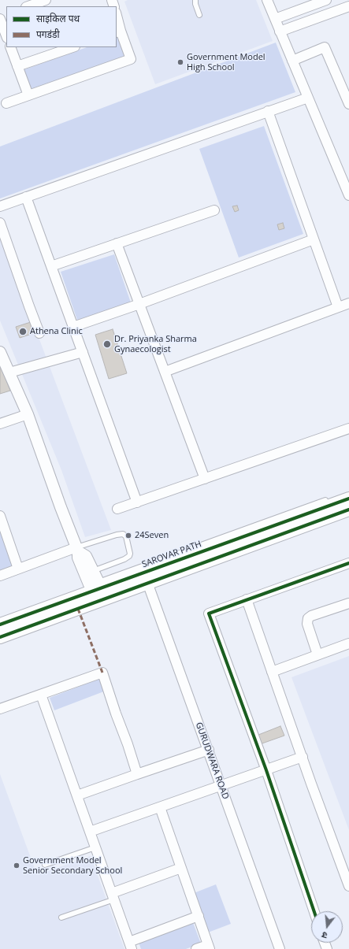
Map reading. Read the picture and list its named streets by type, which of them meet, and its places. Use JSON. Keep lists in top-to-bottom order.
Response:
{
  "streets": {
    "main road": ["SAROVAR PATH"],
    "street": ["GURUDWARA ROAD"]
  },
  "crossings": [
    ["SAROVAR PATH", "GURUDWARA ROAD"]
  ],
  "places": [
    "Government Model High School",
    "Athena Clinic",
    "Dr. Priyanka Sharma Gynaecologist",
    "24Seven",
    "Government Model Senior Secondary School"
  ],
  "legend": ["साइकिल पथ", "पगडंडी"],
  "north": "bottom"
}
